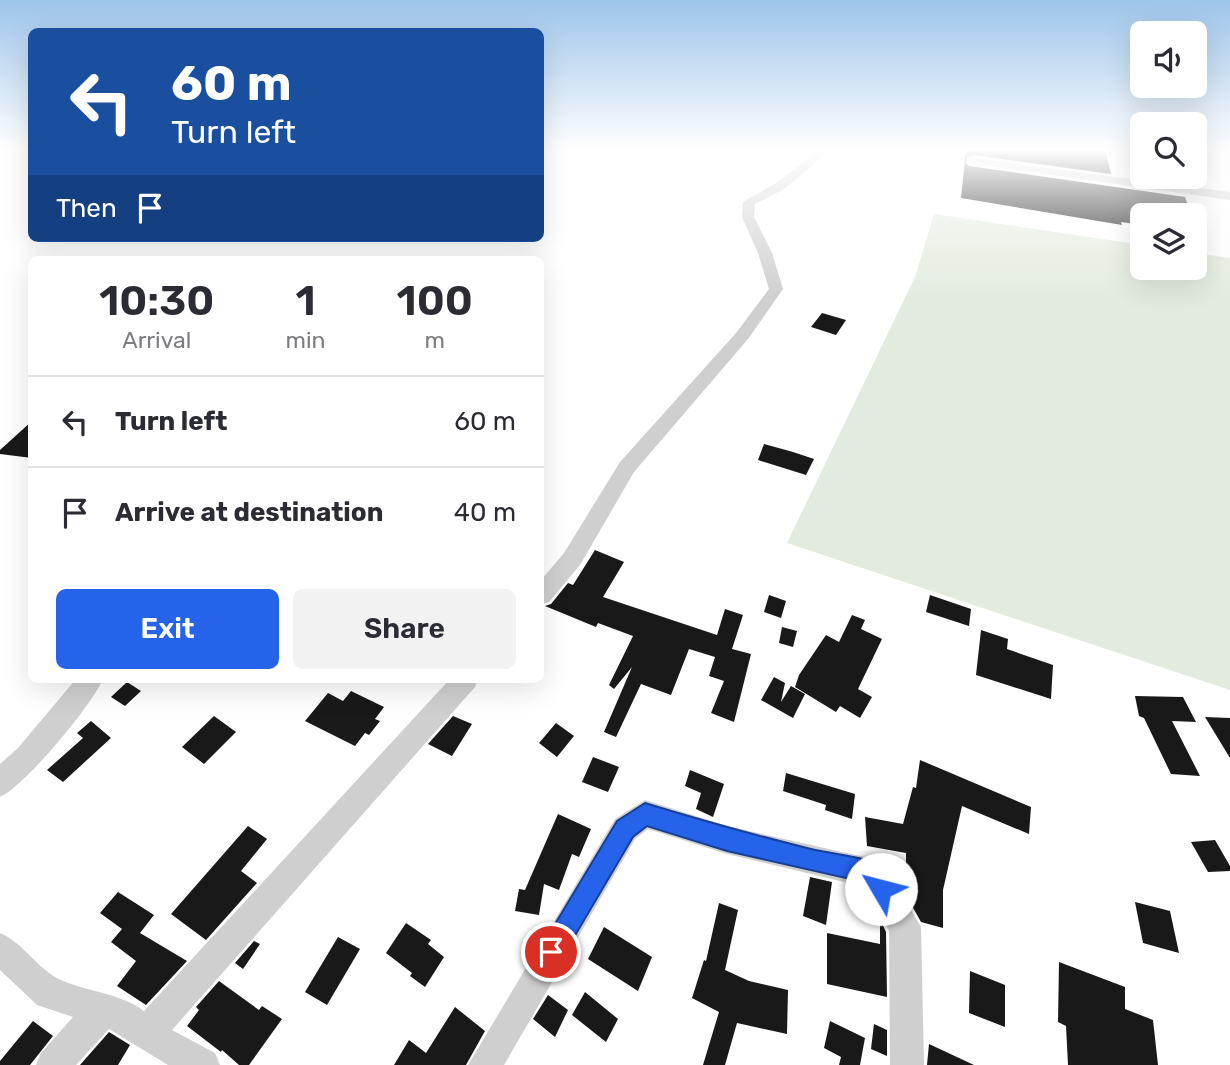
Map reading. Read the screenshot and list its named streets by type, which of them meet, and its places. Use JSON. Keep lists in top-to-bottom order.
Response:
{
  "page": {
    "turn": ["60 m", "Turn left"],
    "then": "Then",
    "eta": [
      "10:30",
      "Arrival",
      "1",
      "min",
      "100",
      "m"
    ],
    "list": [
      {
        "name": "Turn left",
        "value": "60 m"
      },
      {
        "name": "Arrive at destination",
        "value": "40 m"
      }
    ],
    "buttons": ["Exit", "Share"]
  }
}
